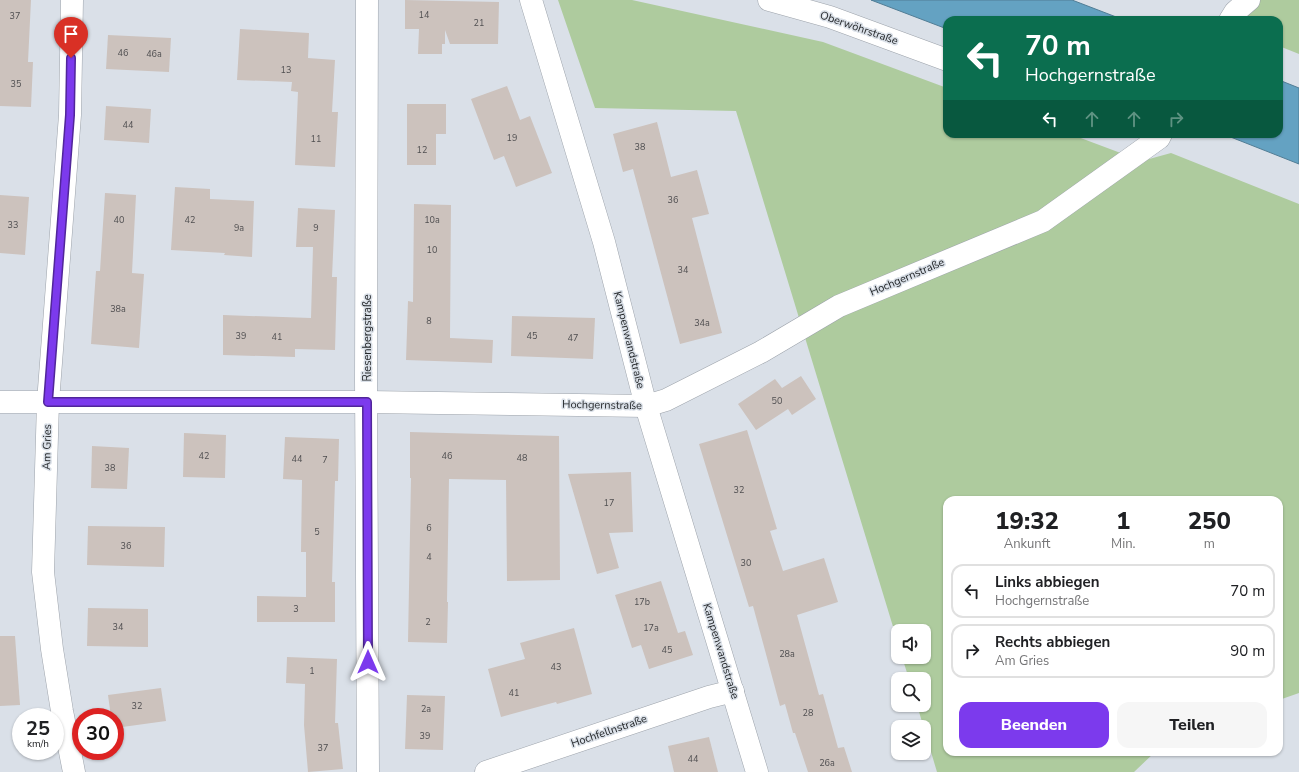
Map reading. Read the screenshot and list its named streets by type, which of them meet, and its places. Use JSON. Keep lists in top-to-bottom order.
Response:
{
  "streets": {
    "street": [
      "Oberwöhrstraße",
      "Hochgernstraße",
      "Riesenbergstraße",
      "Kampenwandstraße",
      "Am Gries",
      "Hochfellnstraße"
    ]
  },
  "crossings": [
    ["Hochgernstraße", "Riesenbergstraße"],
    ["Hochgernstraße", "Kampenwandstraße"],
    ["Hochgernstraße", "Am Gries"],
    ["Kampenwandstraße", "Hochfellnstraße"]
  ],
  "house_numbers": [
    "14",
    "37",
    "21",
    "46",
    "46a",
    "13",
    "35",
    "44",
    "19",
    "11",
    "38",
    "12",
    "36",
    "40",
    "42",
    "10a",
    "33",
    "9a",
    "9",
    "10",
    "34",
    "38a",
    "8",
    "34a",
    "39",
    "45",
    "41",
    "47",
    "50",
    "42",
    "46",
    "48",
    "44",
    "7",
    "38",
    "32",
    "17",
    "6",
    "5",
    "36",
    "4",
    "30",
    "17b",
    "3",
    "2",
    "34",
    "17a",
    "45",
    "28a",
    "43",
    "1",
    "41",
    "32",
    "2a",
    "28",
    "39",
    "37",
    "44",
    "26a"
  ],
  "page": {
    "turn": ["70 m", "Hochgernstraße"],
    "eta": [
      "19:32",
      "Ankunft",
      "1",
      "Min.",
      "250",
      "m"
    ],
    "list": [
      {
        "name": "Links abbiegen",
        "note": "Hochgernstraße",
        "value": "70 m"
      },
      {
        "name": "Rechts abbiegen",
        "note": "Am Gries",
        "value": "90 m"
      }
    ],
    "buttons": ["Beenden", "Teilen"],
    "speed": "25 km/h",
    "limit": "30"
  }
}
